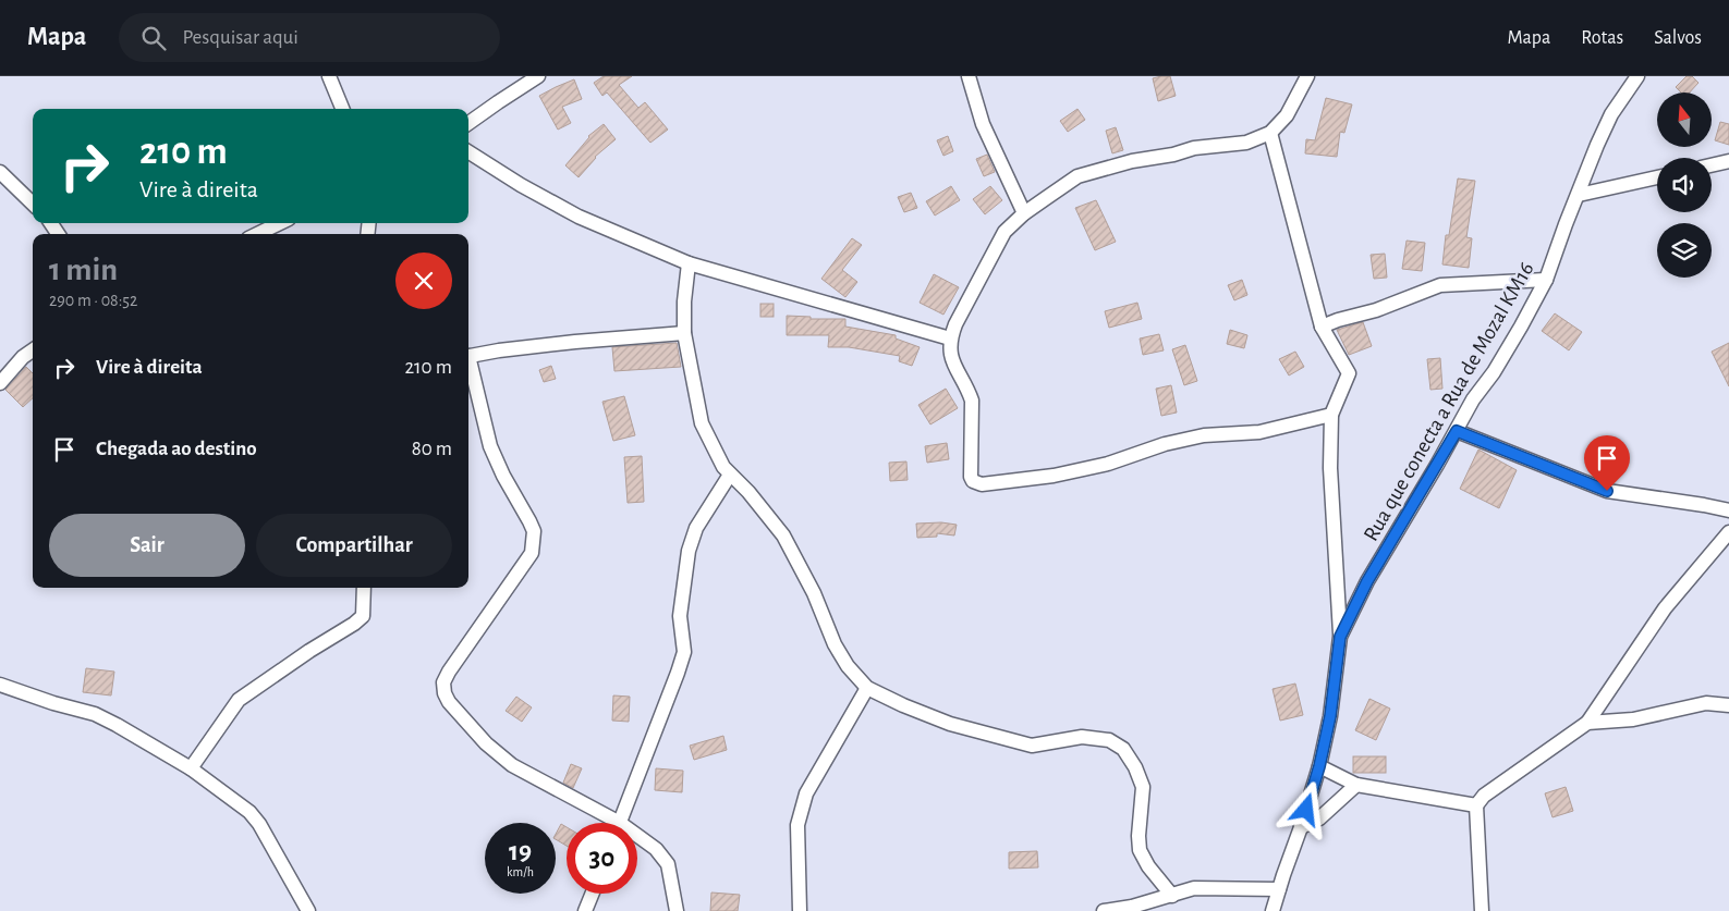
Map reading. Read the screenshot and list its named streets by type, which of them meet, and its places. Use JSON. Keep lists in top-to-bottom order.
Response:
{
  "streets": {
    "street": ["Rua que conecta a Rua de Mozal KM16"]
  },
  "north": "top",
  "page": {
    "header": "Mapa",
    "search": "Pesquisar aqui",
    "nav": ["Mapa", "Rotas", "Salvos"],
    "turn": ["210 m", "Vire à direita"],
    "heading": ["1 min", "290 m · 08:52"],
    "list": [
      {
        "name": "Vire à direita",
        "value": "210 m"
      },
      {
        "name": "Chegada ao destino",
        "value": "80 m"
      }
    ],
    "buttons": ["Sair", "Compartilhar"],
    "speed": "19 km/h",
    "limit": "30"
  }
}
